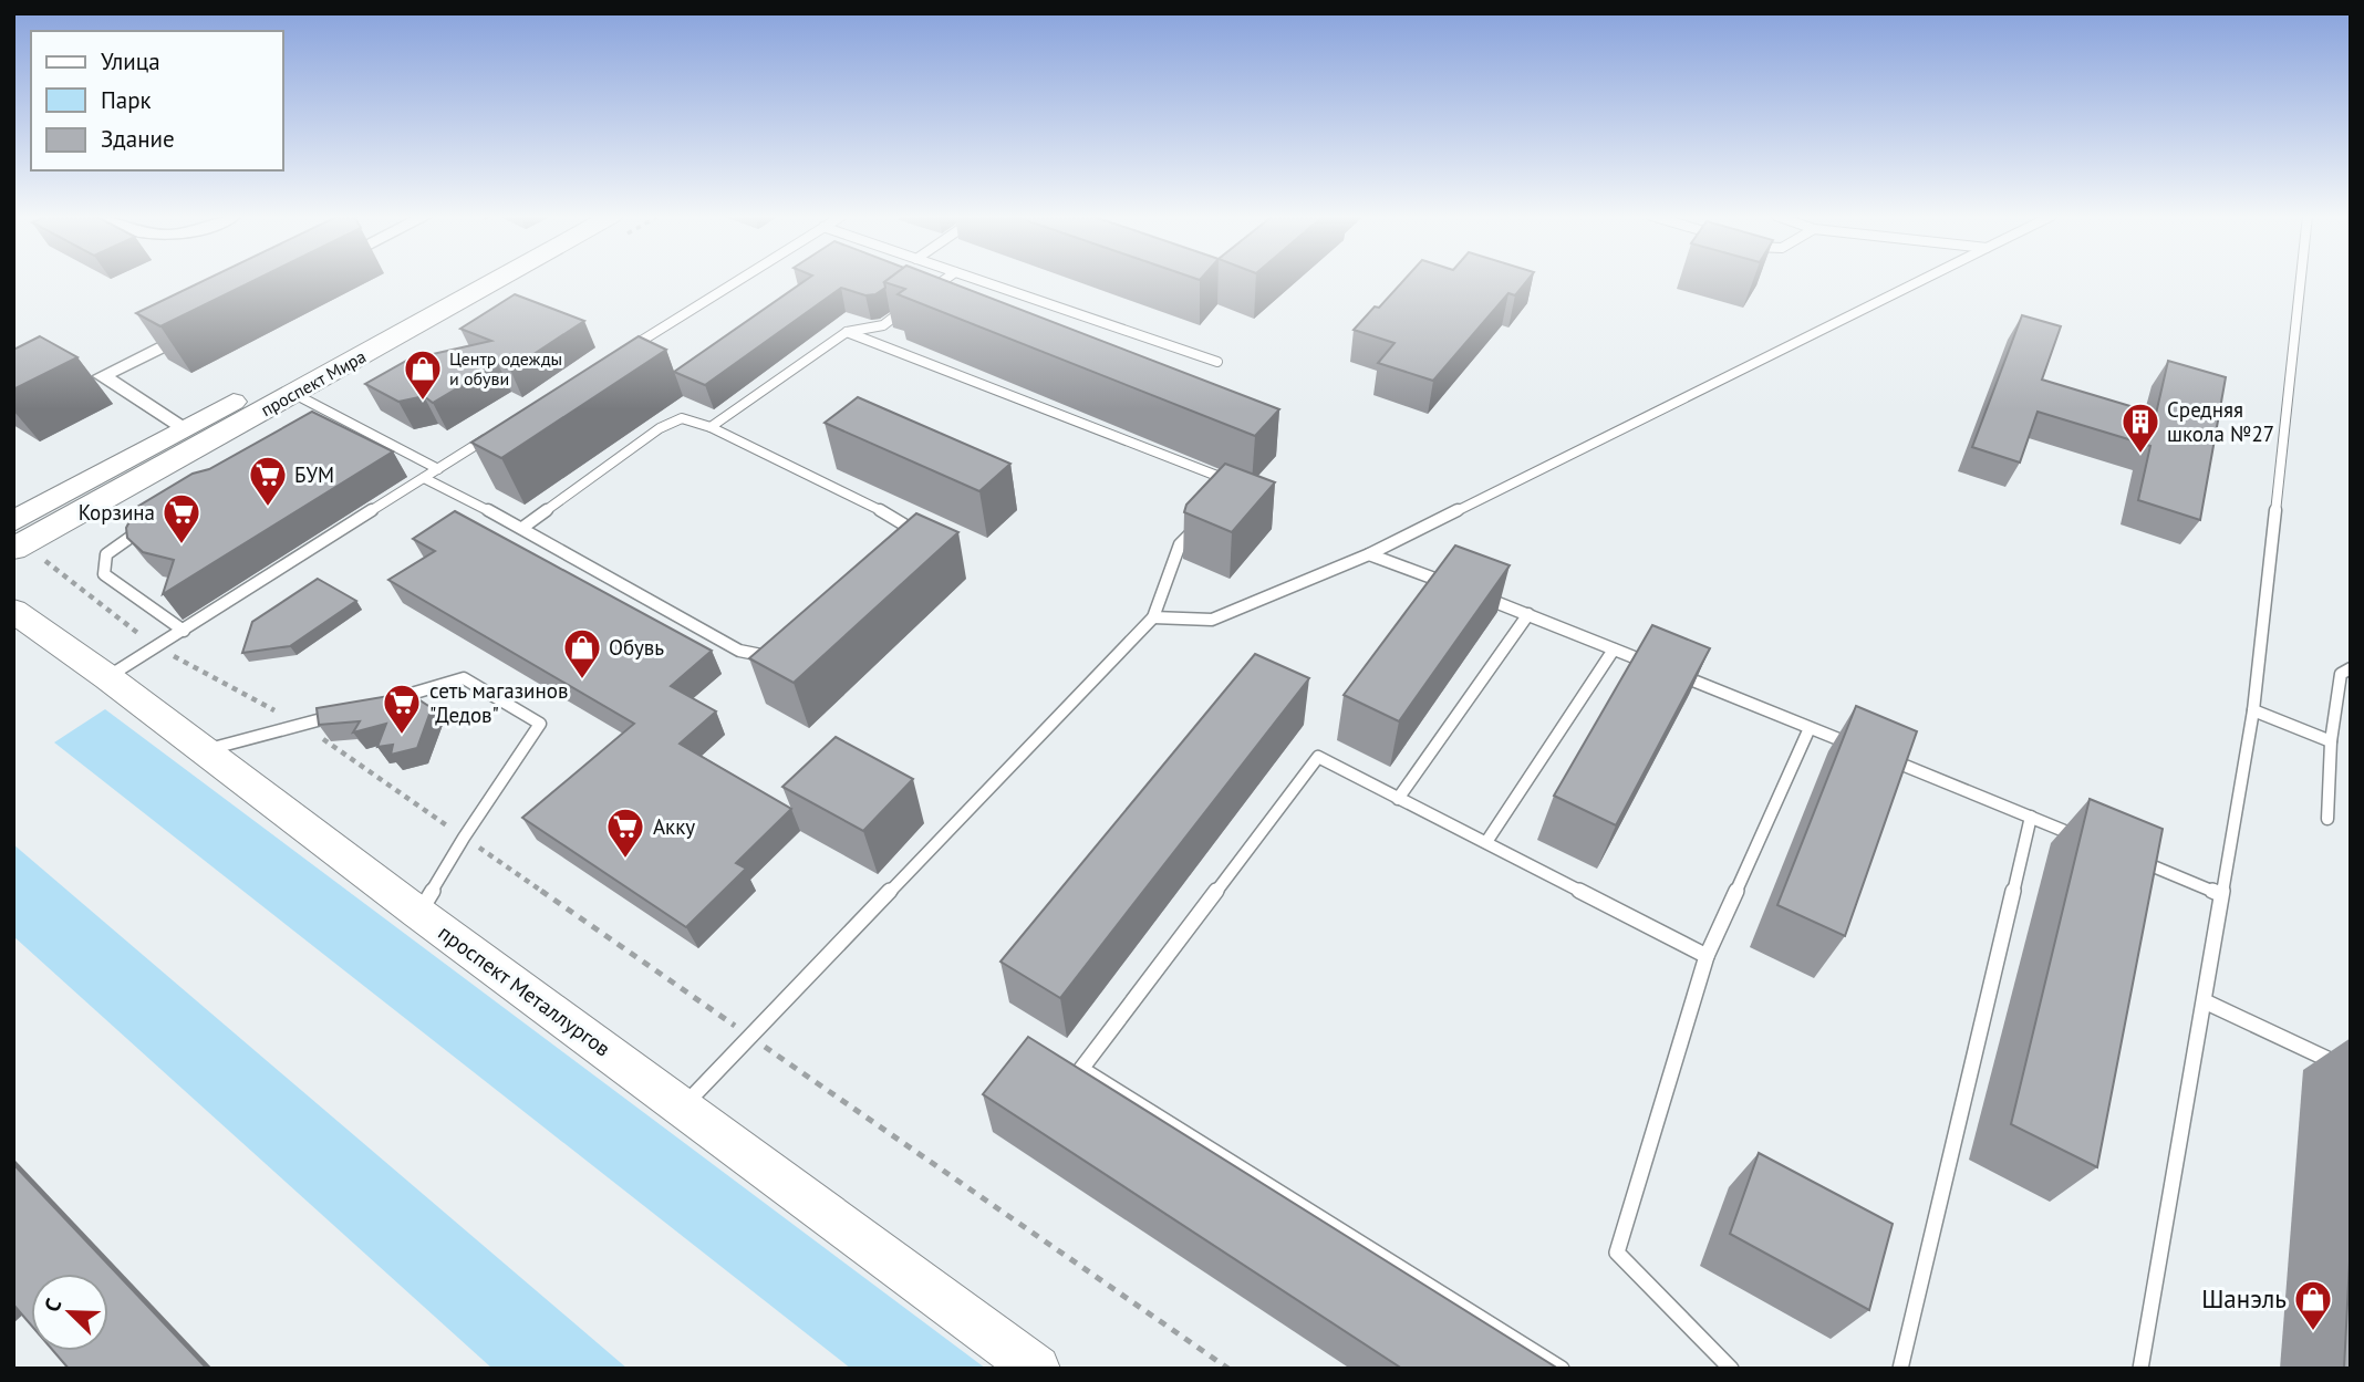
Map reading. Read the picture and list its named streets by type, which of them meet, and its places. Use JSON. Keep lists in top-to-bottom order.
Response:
{
  "streets": {
    "main road": ["проспект Мира", "проспект Металлургов"]
  },
  "places": {
    "shop": ["Центр одежды и обуви", "Обувь", "Шанэль"],
    "building": ["Средняя школа №27"],
    "supermarket": [
      "БУМ",
      "Корзина",
      "сеть магазинов \"Дедов\"",
      "Акку"
    ]
  },
  "legend": ["Улица", "Парк", "Здание"],
  "north": "top left"
}
